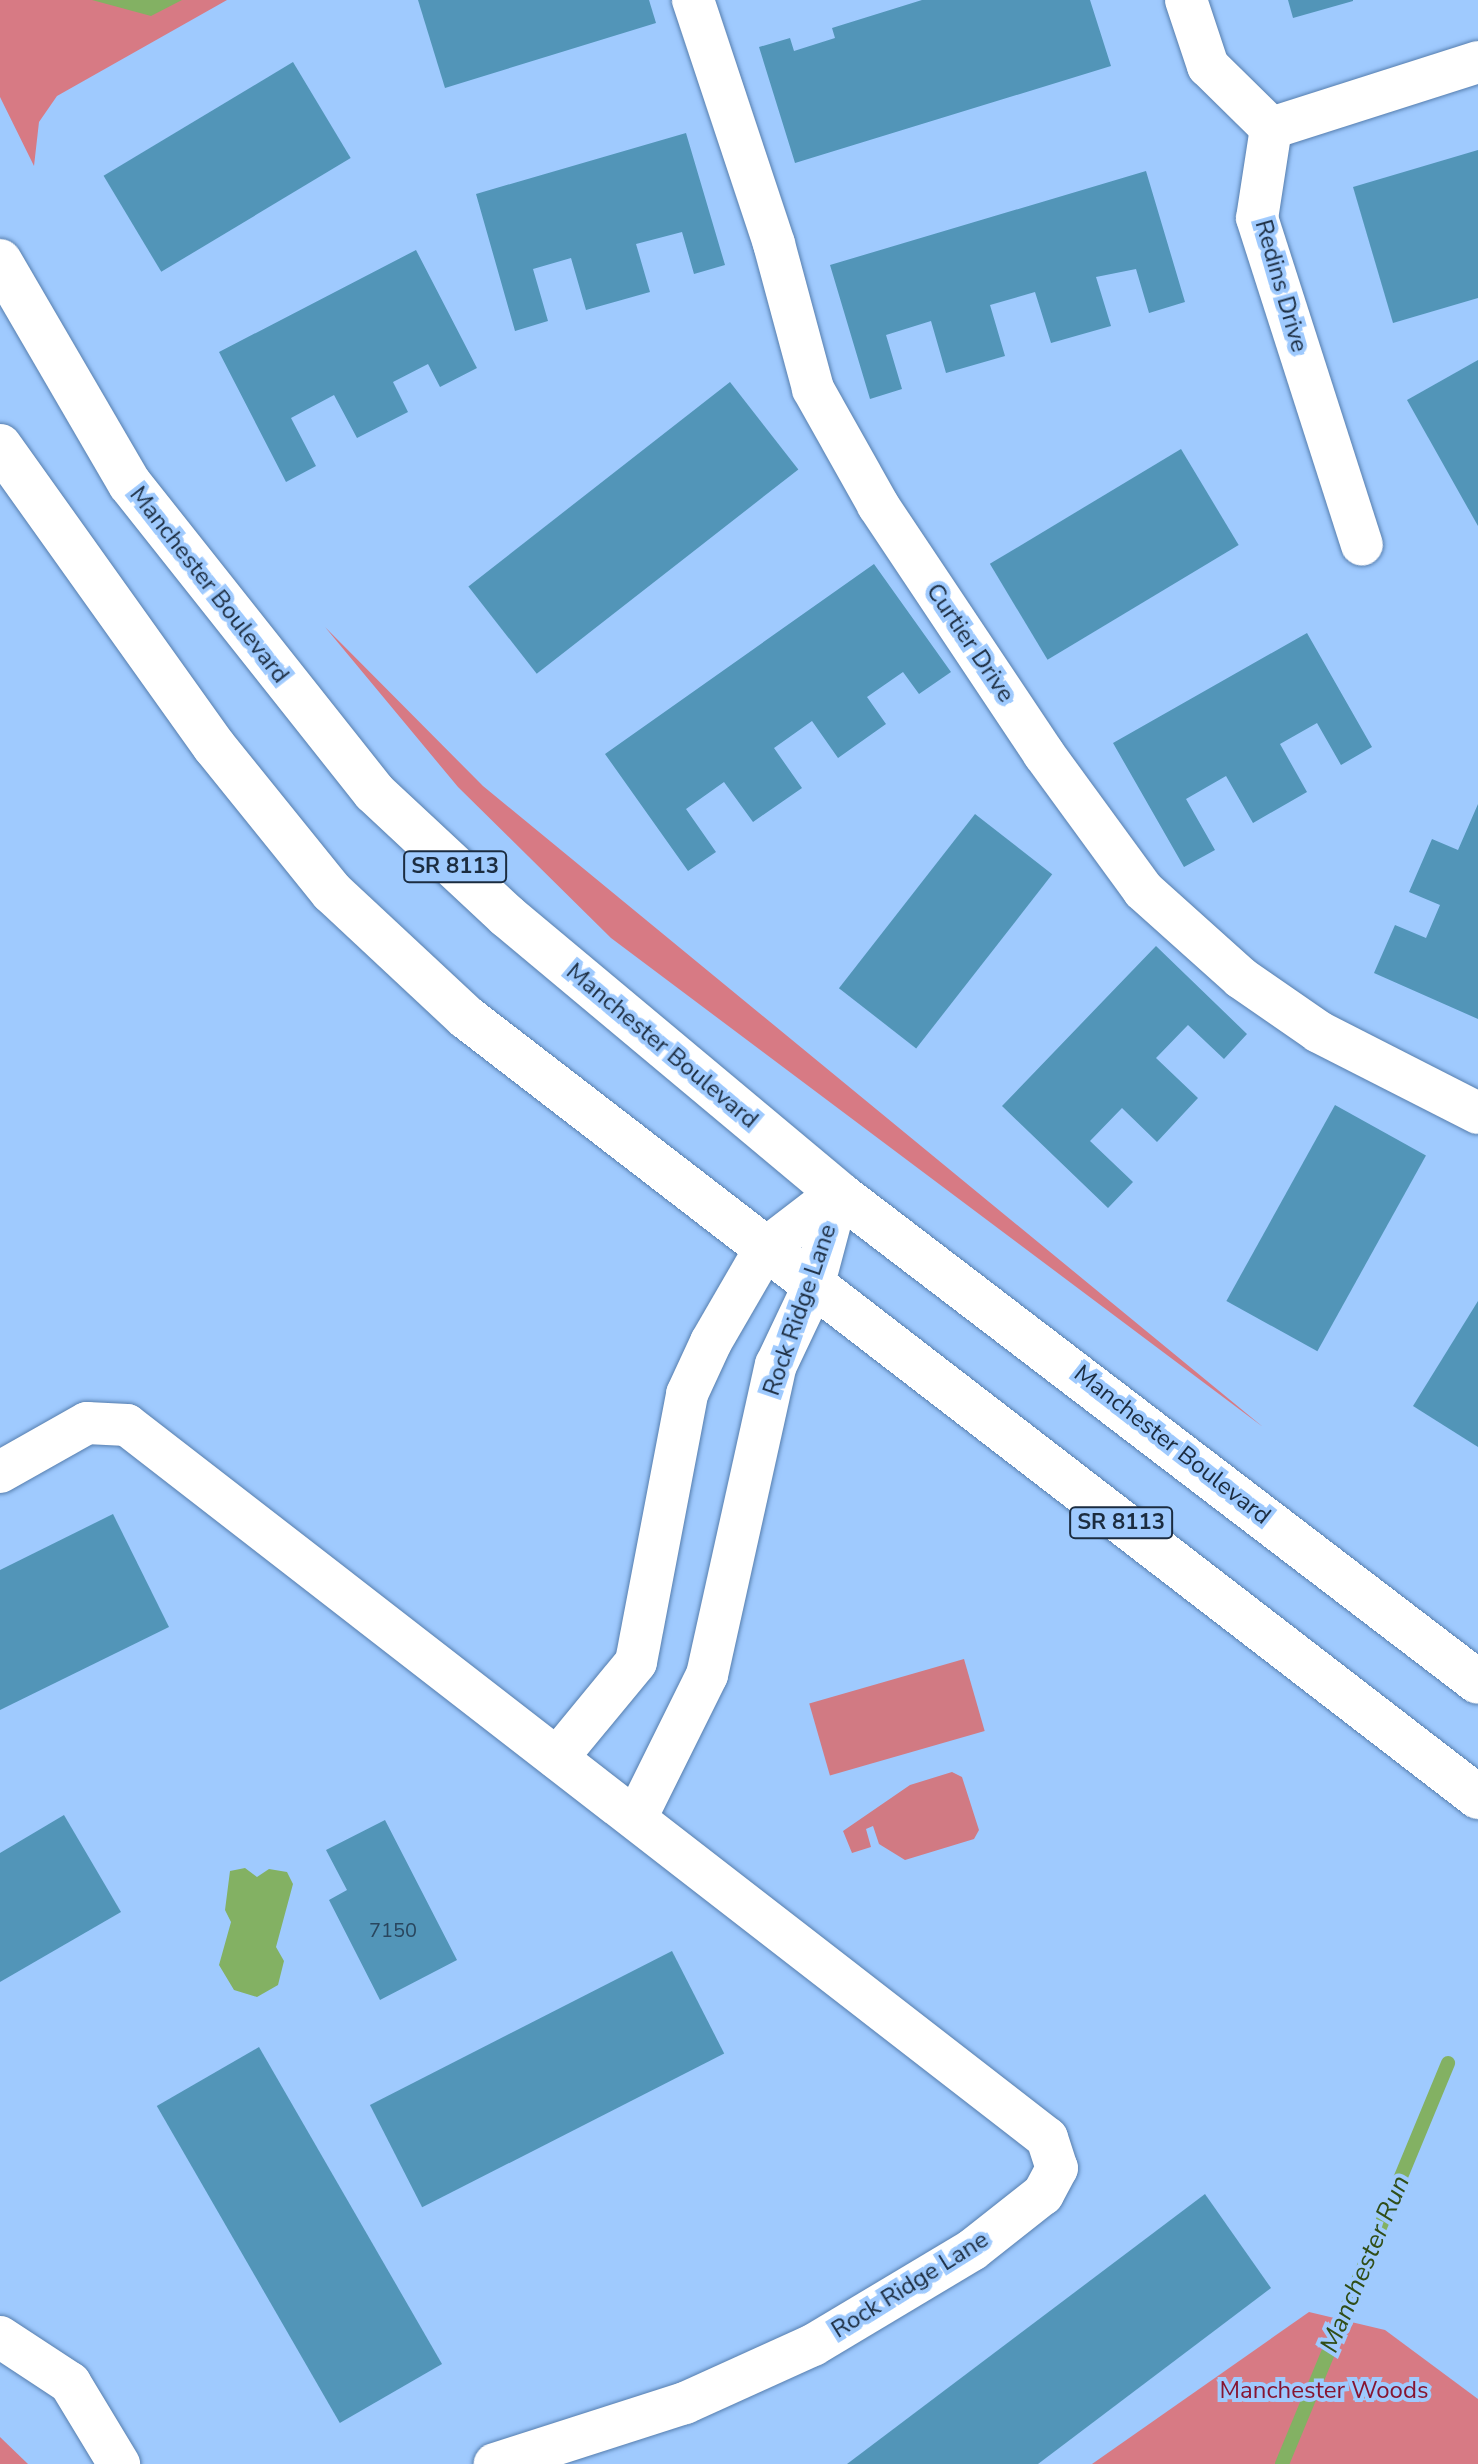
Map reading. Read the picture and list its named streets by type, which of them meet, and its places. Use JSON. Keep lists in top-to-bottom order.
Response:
{
  "streets": {
    "main road": ["Manchester Boulevard", "SR 8113"],
    "street": ["Redins Drive", "Curtier Drive", "Rock Ridge Lane"]
  },
  "crossings": [
    ["Manchester Boulevard", "Rock Ridge Lane"],
    ["SR 8113", "Rock Ridge Lane"]
  ],
  "water": ["Manchester Run"],
  "parks": ["Manchester Woods"],
  "house_numbers": ["7150"]
}
